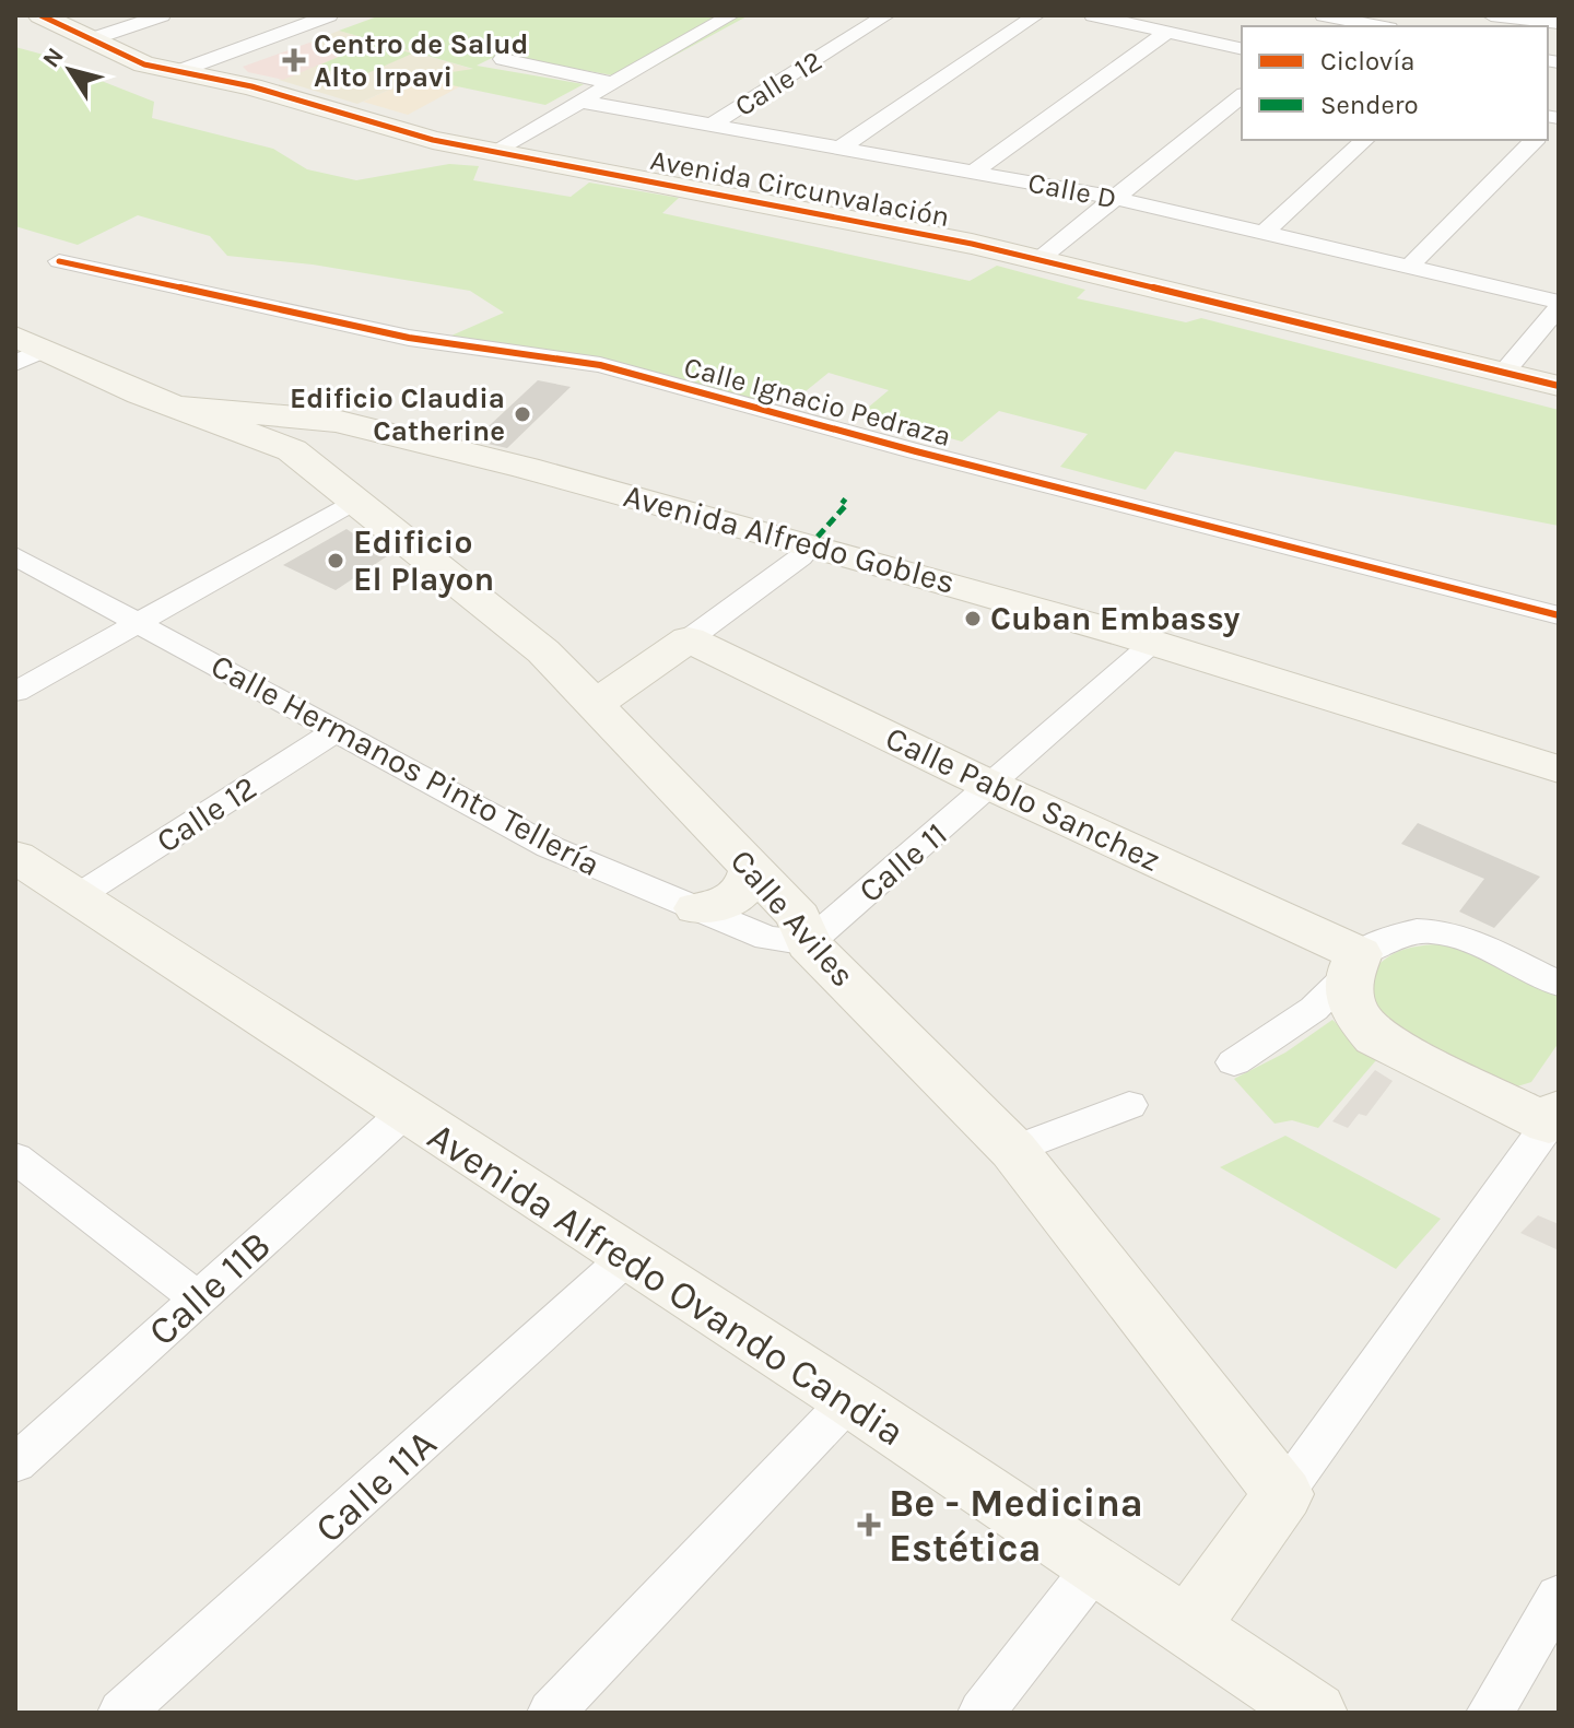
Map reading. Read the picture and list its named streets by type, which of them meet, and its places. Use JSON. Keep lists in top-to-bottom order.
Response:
{
  "streets": {
    "main road": [
      "Avenida Circunvalación",
      "Avenida Alfredo Gobles",
      "Calle Pablo Sanchez",
      "Calle Aviles",
      "Avenida Alfredo Ovando Candia"
    ],
    "street": [
      "Calle 12",
      "Calle D",
      "Calle Ignacio Pedraza",
      "Calle Hermanos Pinto Tellería",
      "Calle 11",
      "Calle 11B",
      "Calle 11A"
    ]
  },
  "crossings": [
    ["Calle 12", "Calle D"],
    ["Calle 12", "Calle Hermanos Pinto Tellería"],
    ["Calle 12", "Avenida Alfredo Ovando Candia"],
    ["Avenida Alfredo Gobles", "Calle 11"],
    ["Avenida Alfredo Gobles", "Calle Aviles"],
    ["Calle Hermanos Pinto Tellería", "Calle 11"],
    ["Calle Hermanos Pinto Tellería", "Calle Aviles"],
    ["Calle Pablo Sanchez", "Calle 11"],
    ["Calle 11", "Calle Aviles"],
    ["Avenida Alfredo Ovando Candia", "Calle 11B"],
    ["Avenida Alfredo Ovando Candia", "Calle 11A"]
  ],
  "places": {
    "health": ["Centro de Salud Alto Irpavi", "Be - Medicina Estética"],
    "other": ["Edificio Claudia Catherine", "Edificio El Playon", "Cuban Embassy"]
  },
  "legend": ["Ciclovía", "Sendero"],
  "north": "top left"
}
